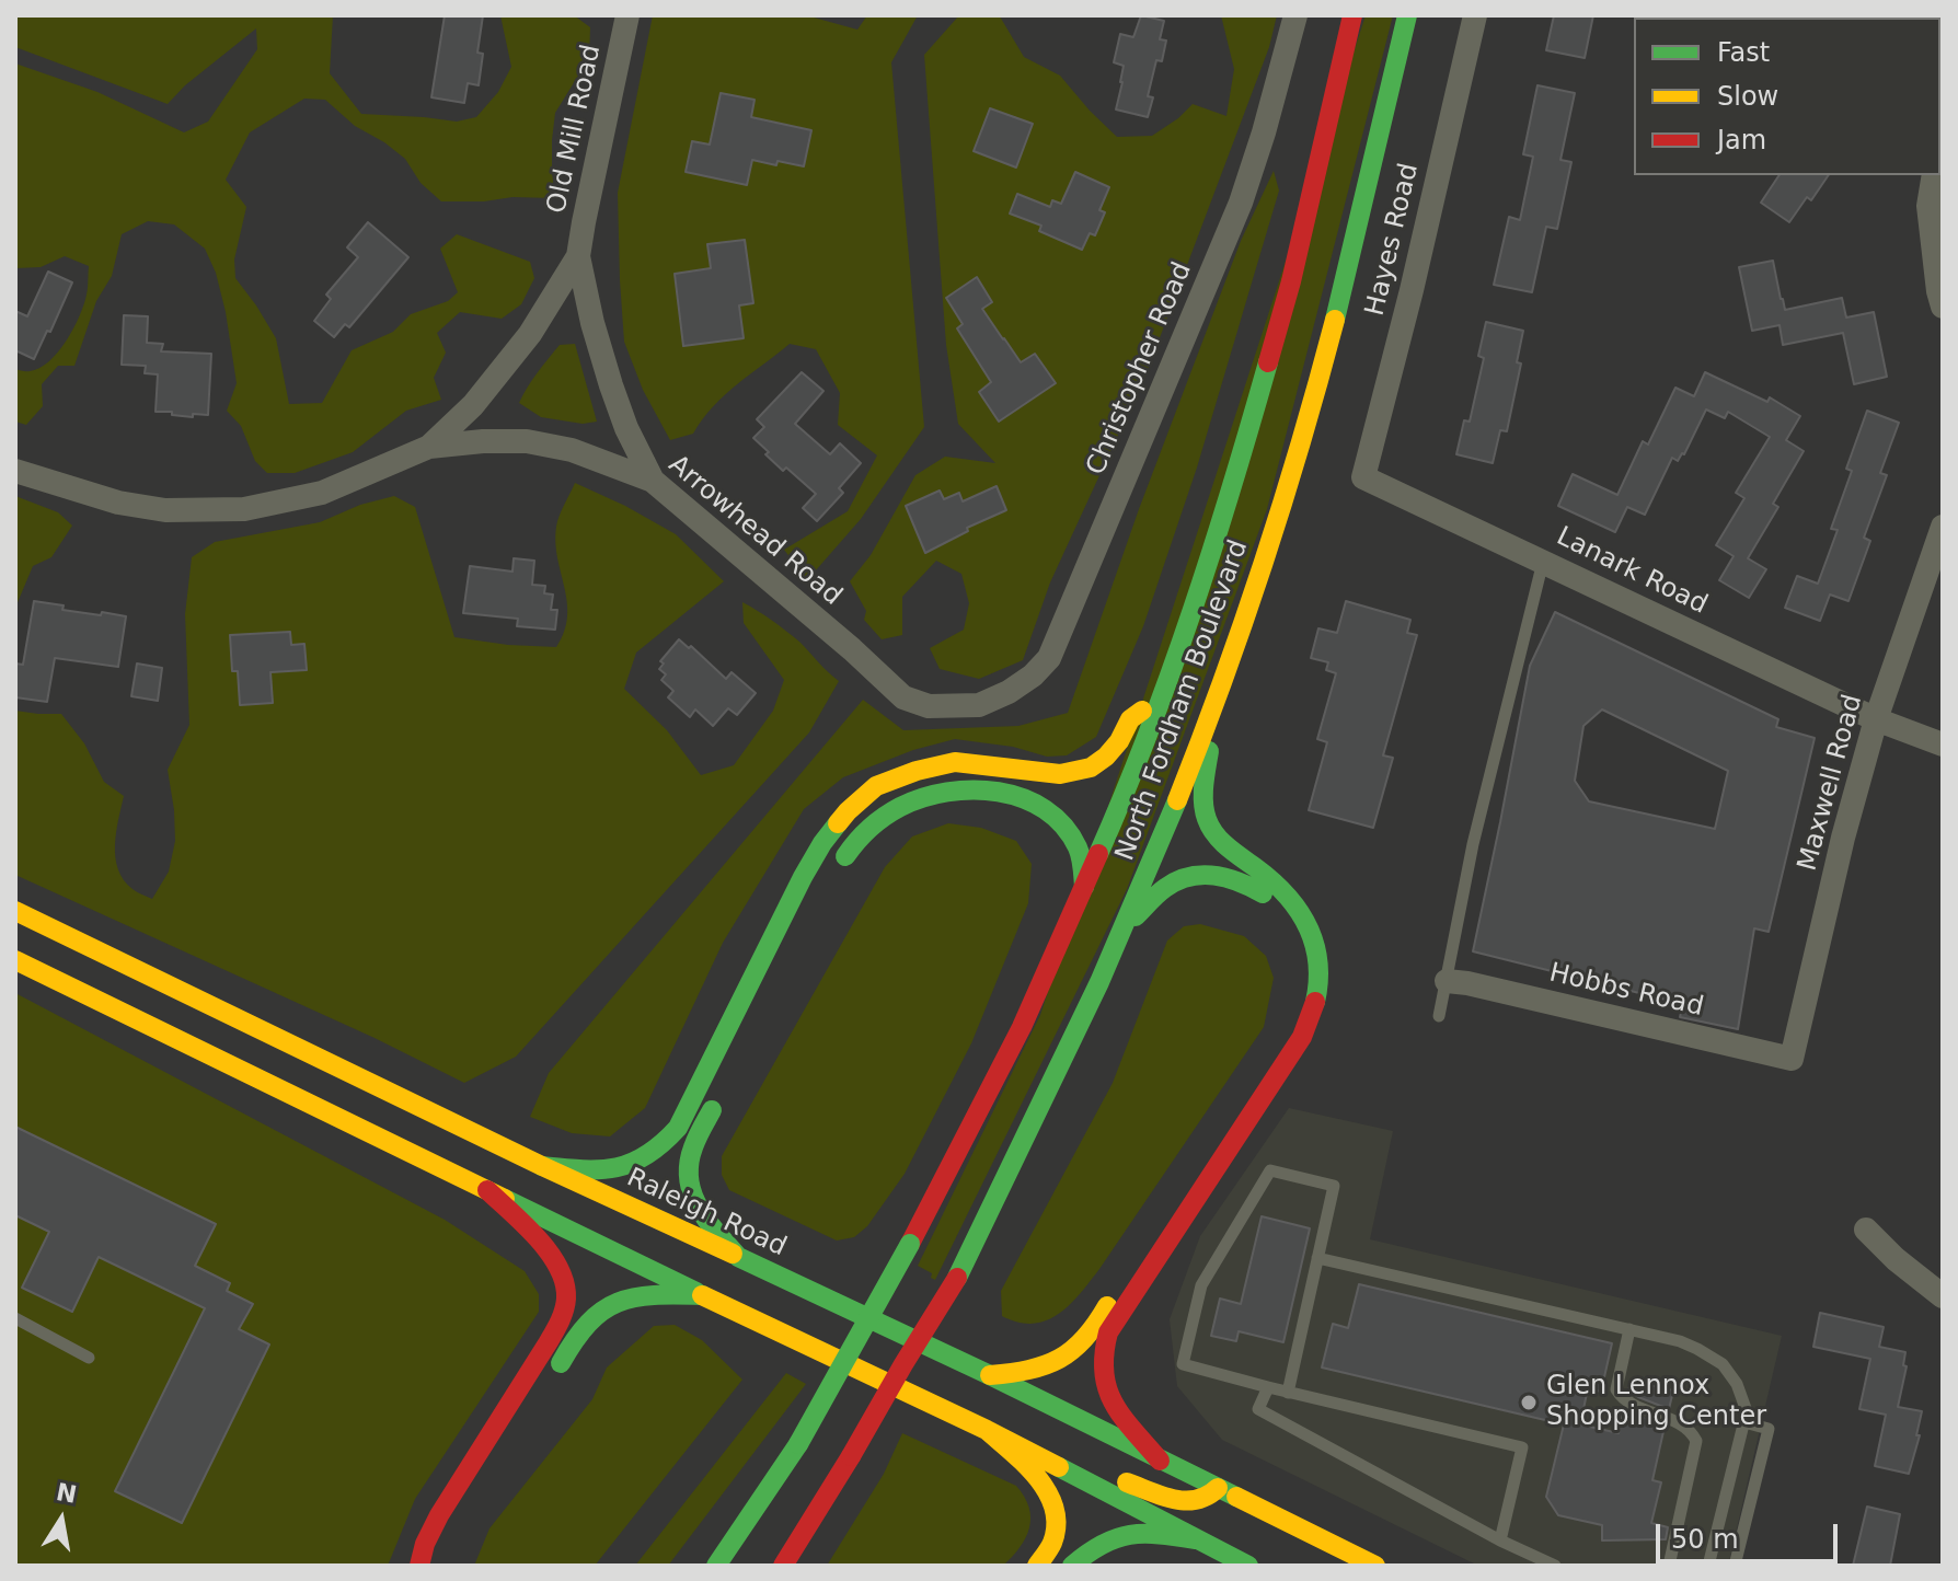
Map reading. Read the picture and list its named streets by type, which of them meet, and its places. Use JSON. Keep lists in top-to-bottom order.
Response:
{
  "streets": {
    "main road": ["North Fordham Boulevard", "Raleigh Road"],
    "street": [
      "Old Mill Road",
      "Hayes Road",
      "Christopher Road",
      "Arrowhead Road",
      "Lanark Road",
      "Maxwell Road",
      "Hobbs Road"
    ]
  },
  "crossings": [
    ["Old Mill Road", "Arrowhead Road"],
    ["Hayes Road", "Lanark Road"],
    ["Christopher Road", "Arrowhead Road"],
    ["Lanark Road", "Maxwell Road"],
    ["Maxwell Road", "Hobbs Road"]
  ],
  "places": ["Glen Lennox Shopping Center"],
  "legend": ["Fast", "Slow", "Jam"],
  "scale_bar": "50 m",
  "north": "top"
}
